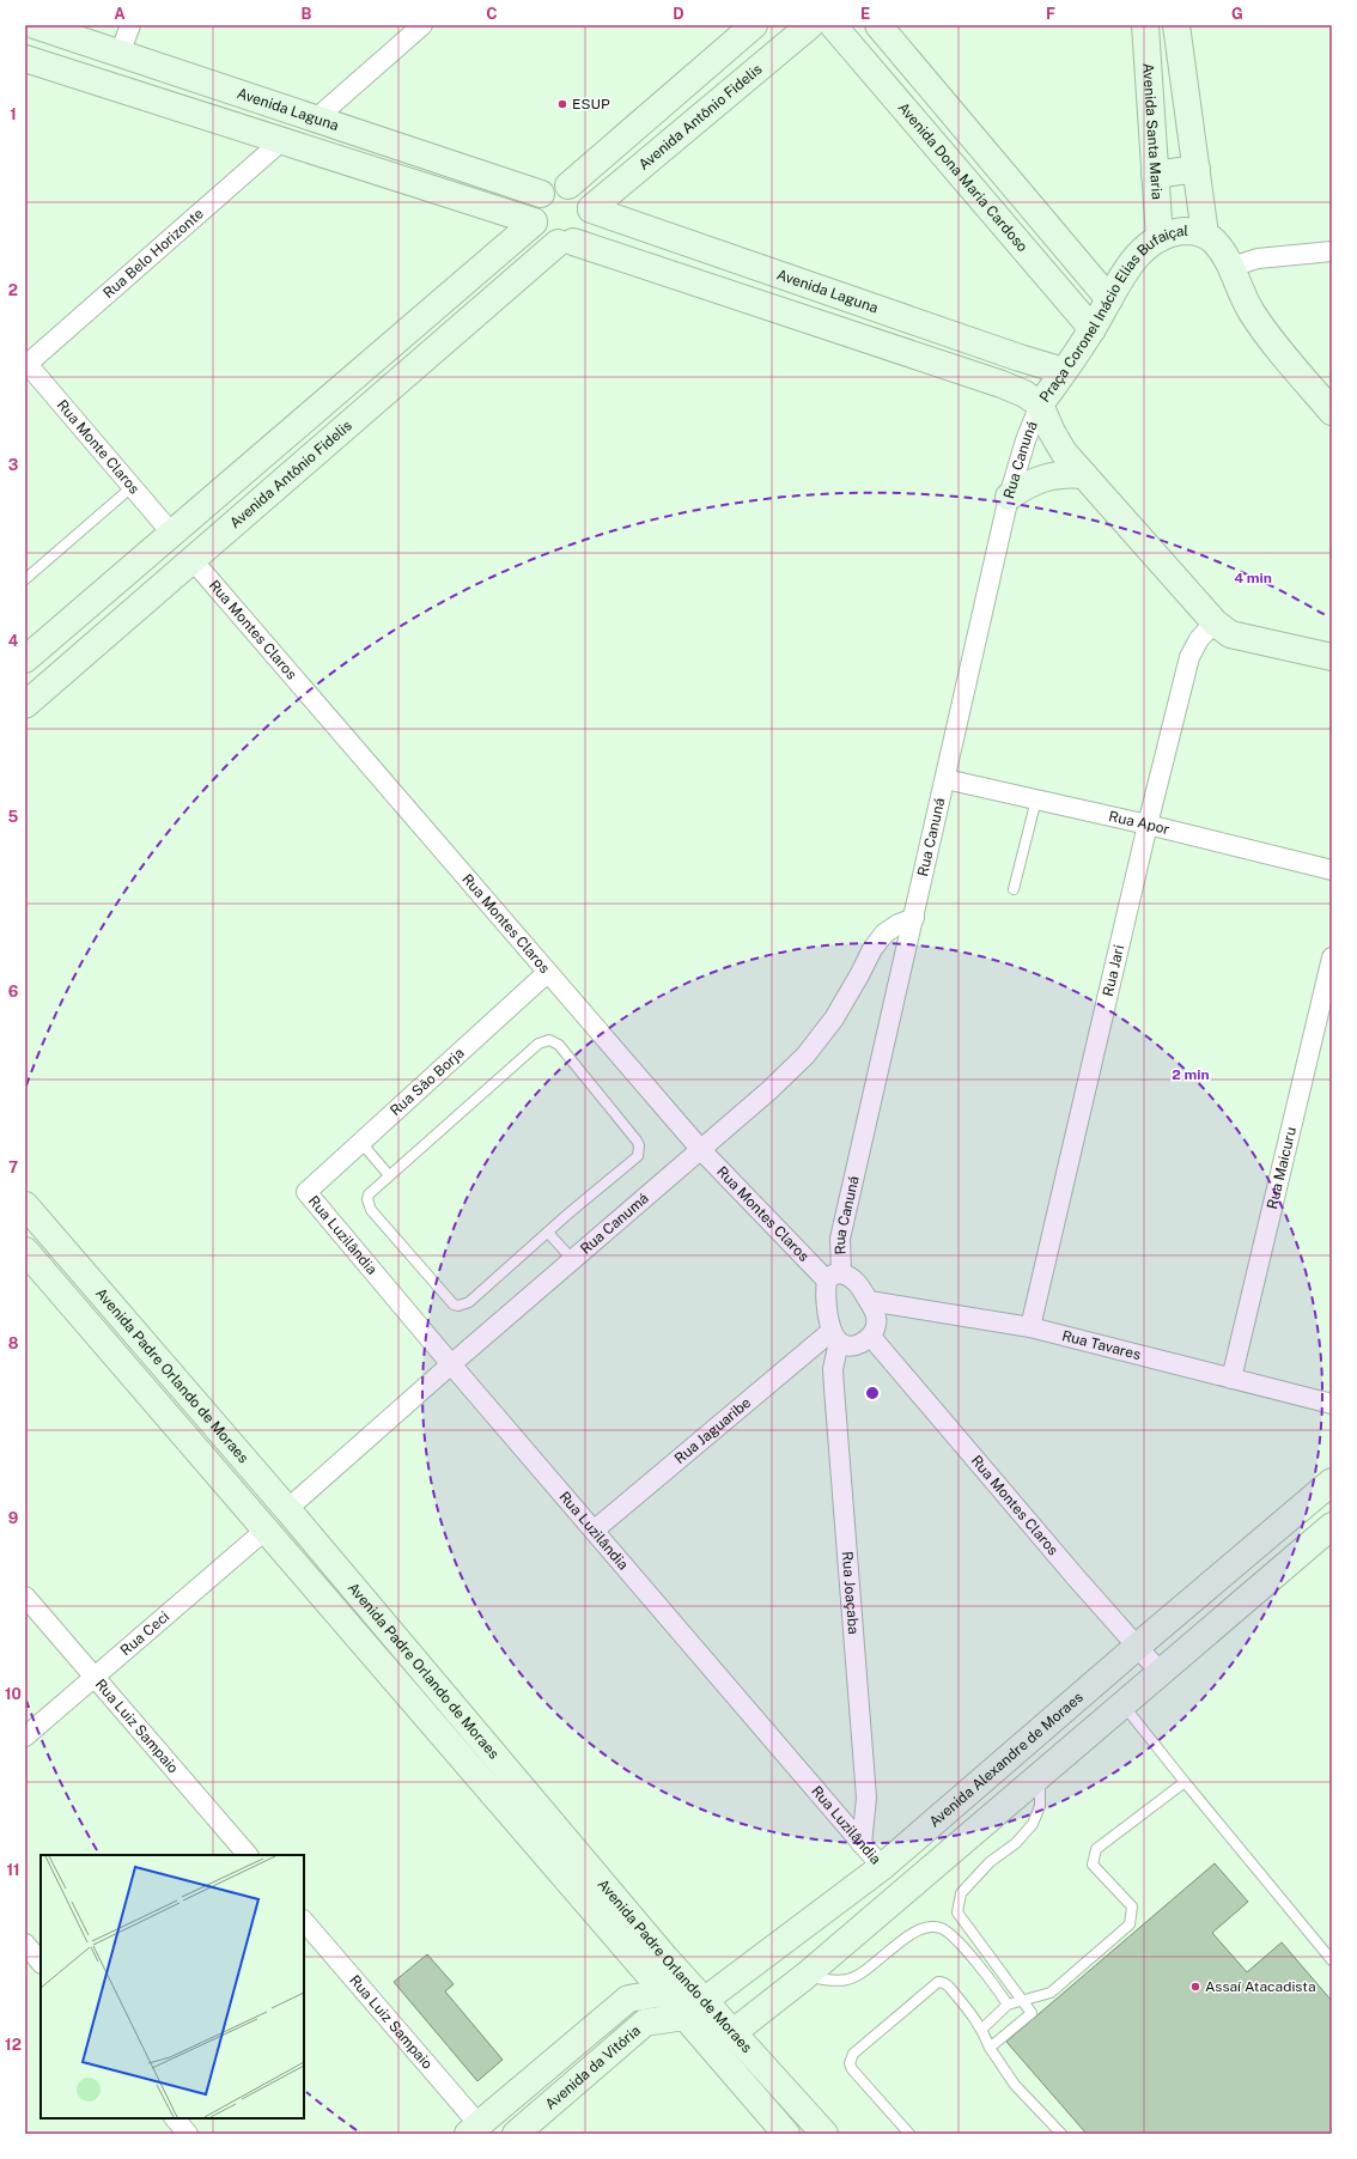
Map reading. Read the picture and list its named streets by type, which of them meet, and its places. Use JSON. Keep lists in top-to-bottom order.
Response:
{
  "streets": {
    "main road": [
      "Avenida Laguna",
      "Avenida Antônio Fidelis",
      "Avenida Santa Maria",
      "Avenida Dona Maria Cardoso",
      "Praça Coronel Inácio Elias Bufaiçal",
      "Avenida Padre Orlando de Moraes",
      "Avenida Alexandre de Moraes",
      "Avenida da Vitória"
    ],
    "street": [
      "Rua Belo Horizonte",
      "Rua Monte Claros",
      "Rua Canuná",
      "Rua Montes Claros",
      "Rua Apor",
      "Rua Jari",
      "Rua São Borja",
      "Rua Maicuru",
      "Rua Canumá",
      "Rua Luzilândia",
      "Rua Tavares",
      "Rua Jaguaribe",
      "Rua Joaçaba",
      "Rua Ceci",
      "Rua Luiz Sampaio"
    ]
  },
  "crossings": [
    ["Avenida Laguna", "Avenida Antônio Fidelis"],
    ["Avenida Laguna", "Praça Coronel Inácio Elias Bufaiçal"],
    ["Avenida Antônio Fidelis", "Rua Montes Claros"],
    ["Avenida Santa Maria", "Praça Coronel Inácio Elias Bufaiçal"],
    ["Avenida Dona Maria Cardoso", "Praça Coronel Inácio Elias Bufaiçal"],
    ["Rua Belo Horizonte", "Rua Monte Claros"],
    ["Praça Coronel Inácio Elias Bufaiçal", "Rua Canuná"],
    ["Praça Coronel Inácio Elias Bufaiçal", "Rua Jari"],
    ["Rua Canuná", "Rua Montes Claros"],
    ["Rua Canuná", "Rua Apor"],
    ["Rua Canuná", "Rua Canumá"],
    ["Rua Canuná", "Rua Tavares"],
    ["Rua Canuná", "Rua Jaguaribe"],
    ["Rua Canuná", "Rua Joaçaba"],
    ["Rua Montes Claros", "Rua São Borja"],
    ["Rua Montes Claros", "Rua Canumá"],
    ["Rua Montes Claros", "Rua Tavares"],
    ["Rua Montes Claros", "Rua Jaguaribe"],
    ["Rua Montes Claros", "Rua Joaçaba"],
    ["Rua Montes Claros", "Avenida Alexandre de Moraes"],
    ["Rua Apor", "Rua Jari"],
    ["Rua Jari", "Rua Tavares"],
    ["Rua São Borja", "Rua Luzilândia"],
    ["Rua Maicuru", "Rua Tavares"],
    ["Rua Canumá", "Rua Luzilândia"],
    ["Rua Canumá", "Avenida Padre Orlando de Moraes"],
    ["Rua Luzilândia", "Rua Jaguaribe"],
    ["Rua Luzilândia", "Rua Joaçaba"],
    ["Rua Luzilândia", "Avenida Alexandre de Moraes"],
    ["Rua Tavares", "Rua Jaguaribe"],
    ["Rua Tavares", "Rua Joaçaba"],
    ["Avenida Padre Orlando de Moraes", "Rua Ceci"],
    ["Avenida Padre Orlando de Moraes", "Avenida Alexandre de Moraes"],
    ["Avenida Padre Orlando de Moraes", "Avenida da Vitória"],
    ["Rua Jaguaribe", "Rua Joaçaba"],
    ["Rua Ceci", "Rua Luiz Sampaio"],
    ["Avenida Alexandre de Moraes", "Avenida da Vitória"]
  ],
  "places": ["ESUP", "Assaí Atacadista"],
  "grid": {
    "columns": [
      "A",
      "B",
      "C",
      "D",
      "E",
      "F",
      "G"
    ],
    "rows": [
      "1",
      "2",
      "3",
      "4",
      "5",
      "6",
      "7",
      "8",
      "9",
      "10",
      "11",
      "12"
    ]
  },
  "rings": ["4 min", "2 min"]
}
